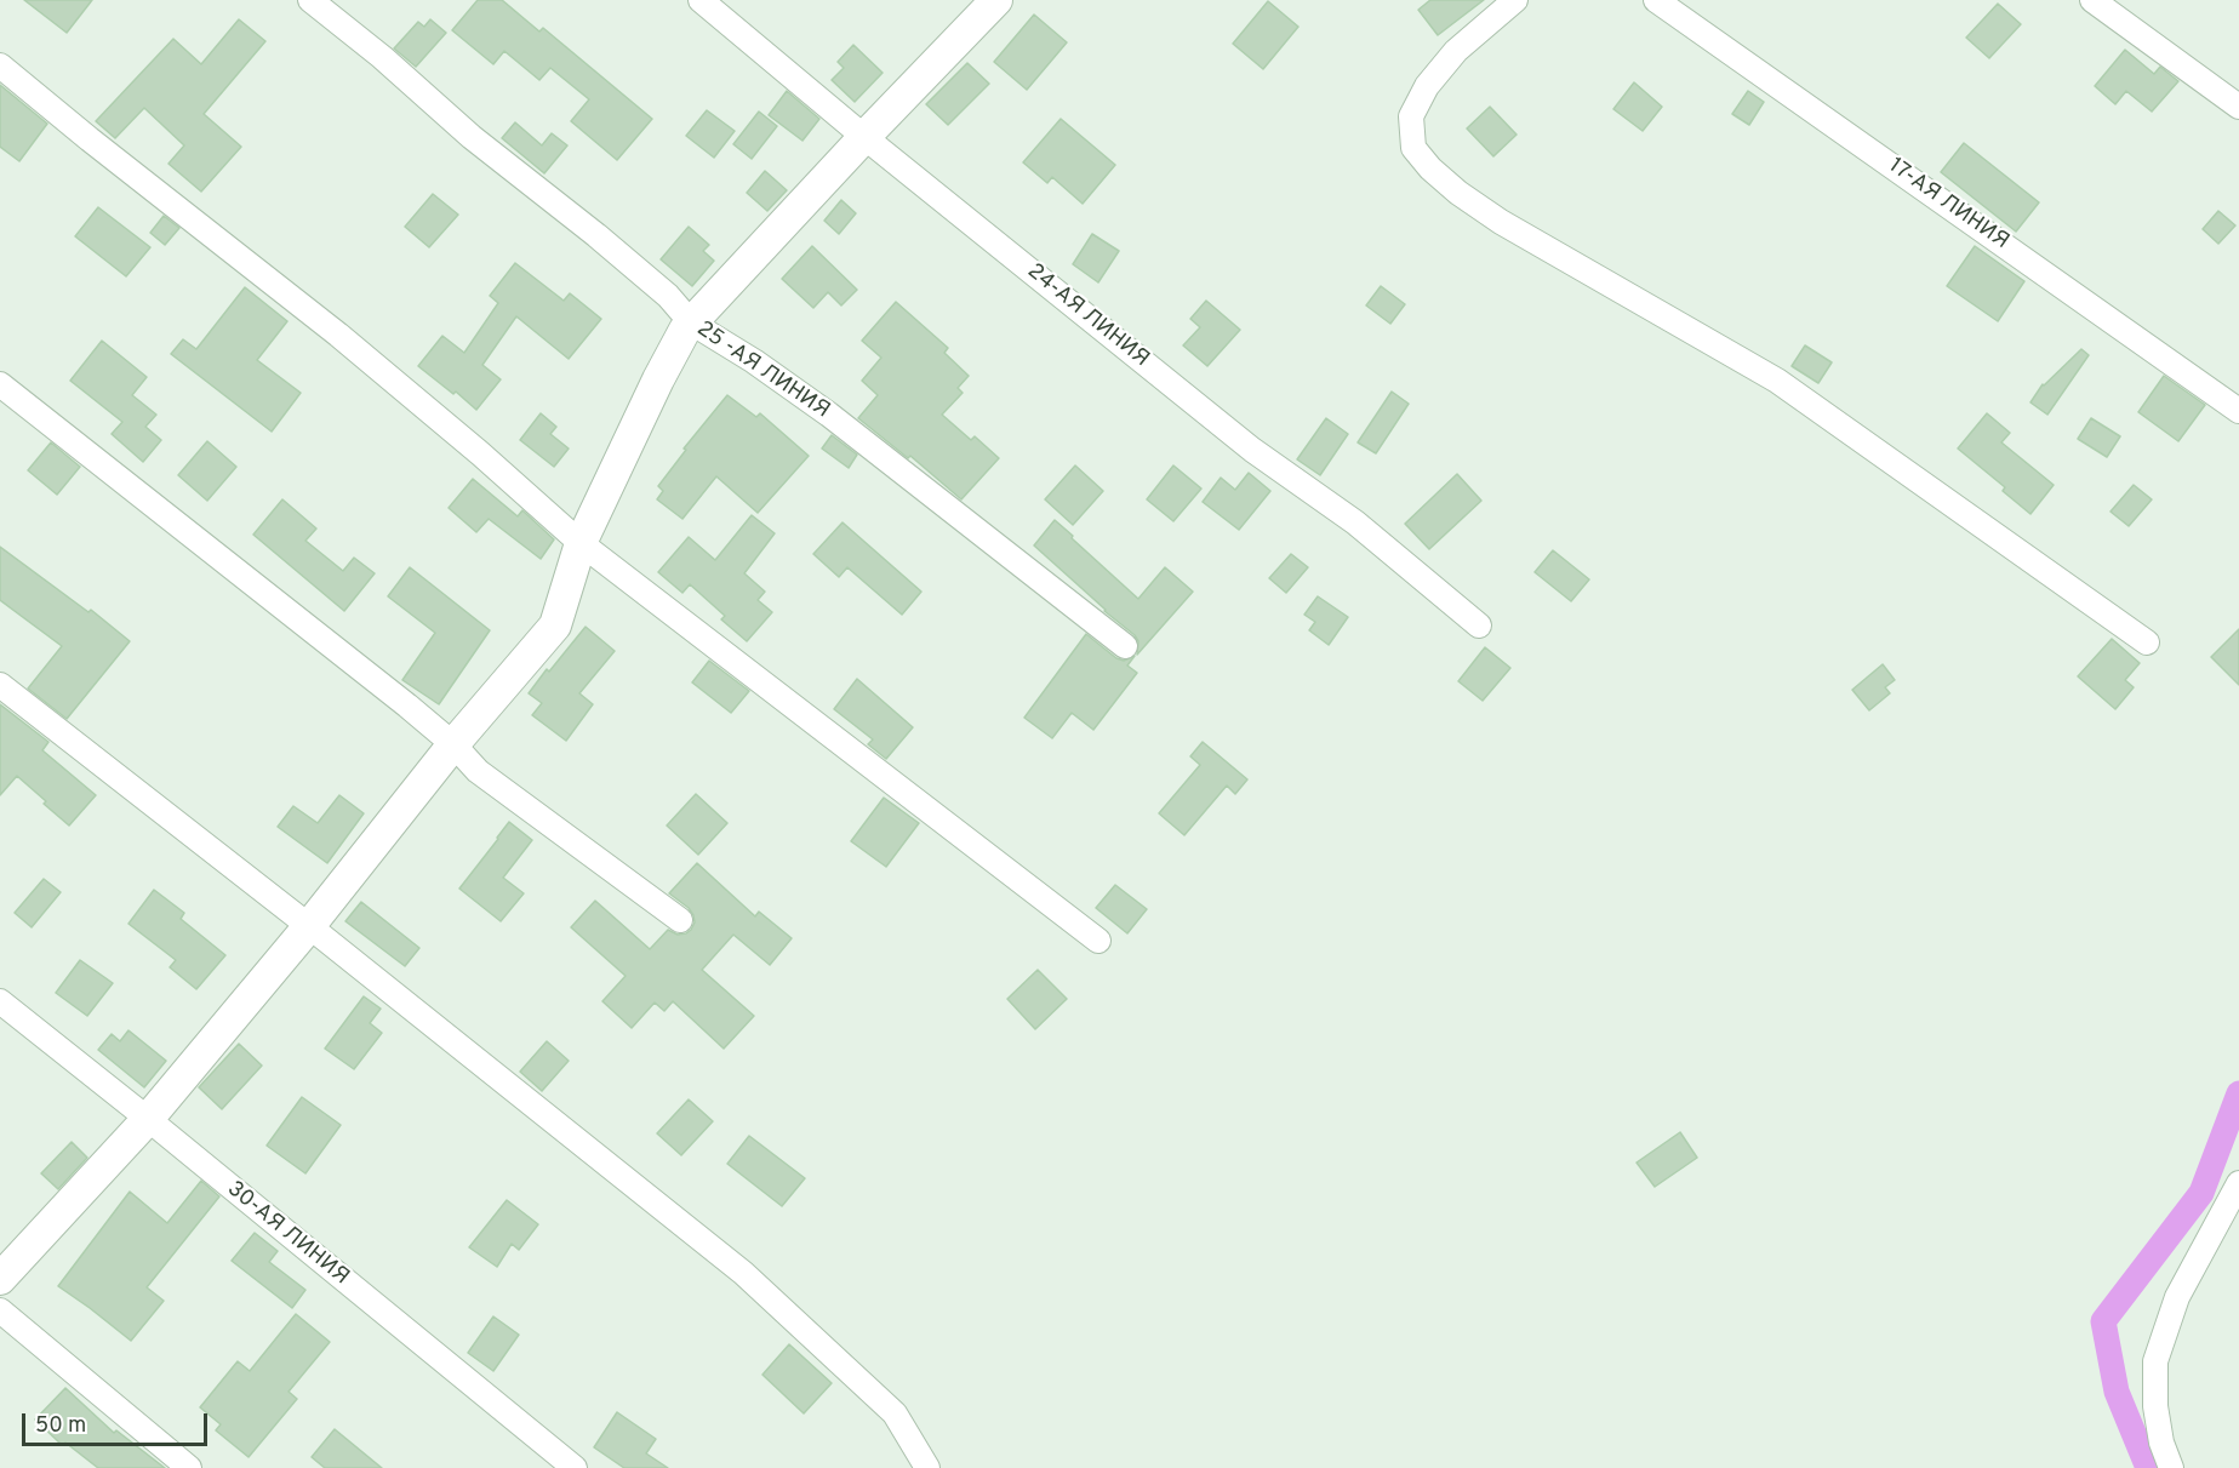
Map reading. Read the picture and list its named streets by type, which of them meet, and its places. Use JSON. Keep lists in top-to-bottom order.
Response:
{
  "streets": {
    "street": [
      "17-АЯ ЛИНИЯ",
      "24-АЯ ЛИНИЯ",
      "25 -АЯ ЛИНИЯ",
      "30-АЯ ЛИНИЯ"
    ]
  },
  "scale_bar": "50 m"
}
